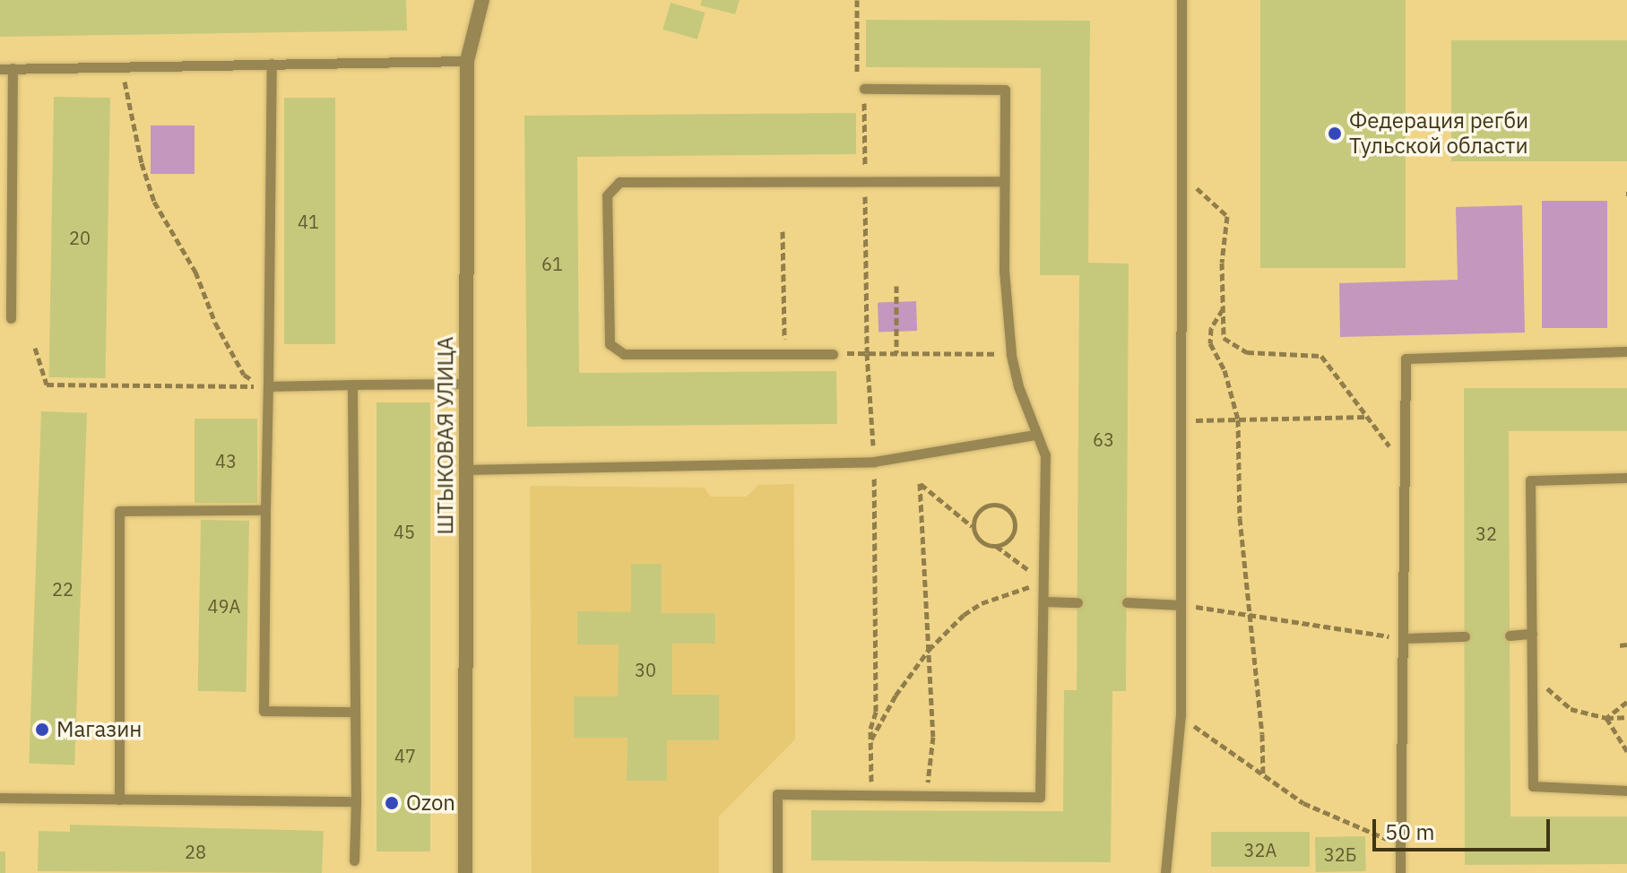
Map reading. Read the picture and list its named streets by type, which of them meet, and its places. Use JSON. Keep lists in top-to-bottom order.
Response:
{
  "streets": {
    "street": ["ШТЫКОВАЯ УЛИЦА"]
  },
  "places": ["Федерация регби Тульской области", "Магазин", "Ozon"],
  "house_numbers": [
    "41",
    "20",
    "61",
    "63",
    "43",
    "45",
    "32",
    "22",
    "49А",
    "30",
    "47",
    "32А",
    "28",
    "32Б"
  ],
  "scale_bar": "50 m"
}
